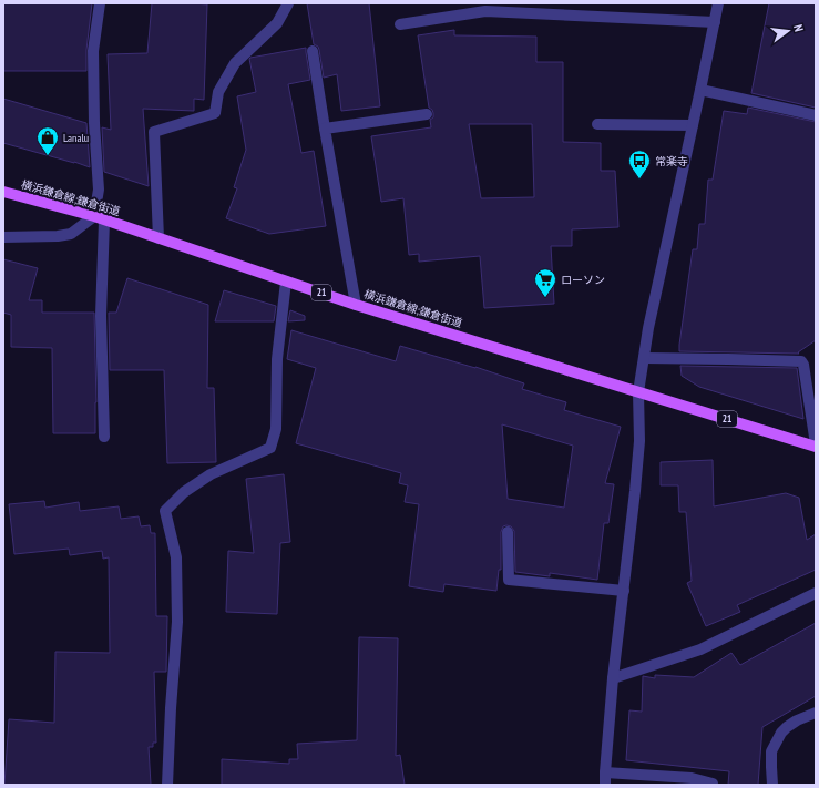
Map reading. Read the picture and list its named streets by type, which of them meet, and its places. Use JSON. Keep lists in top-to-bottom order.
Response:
{
  "streets": {
    "main road": ["横浜鎌倉線;鎌倉街道", "21"]
  },
  "places": {
    "shop": ["Lanalu"],
    "bus stop": ["常楽寺"],
    "supermarket": ["ローソン"]
  },
  "north": "right"
}
